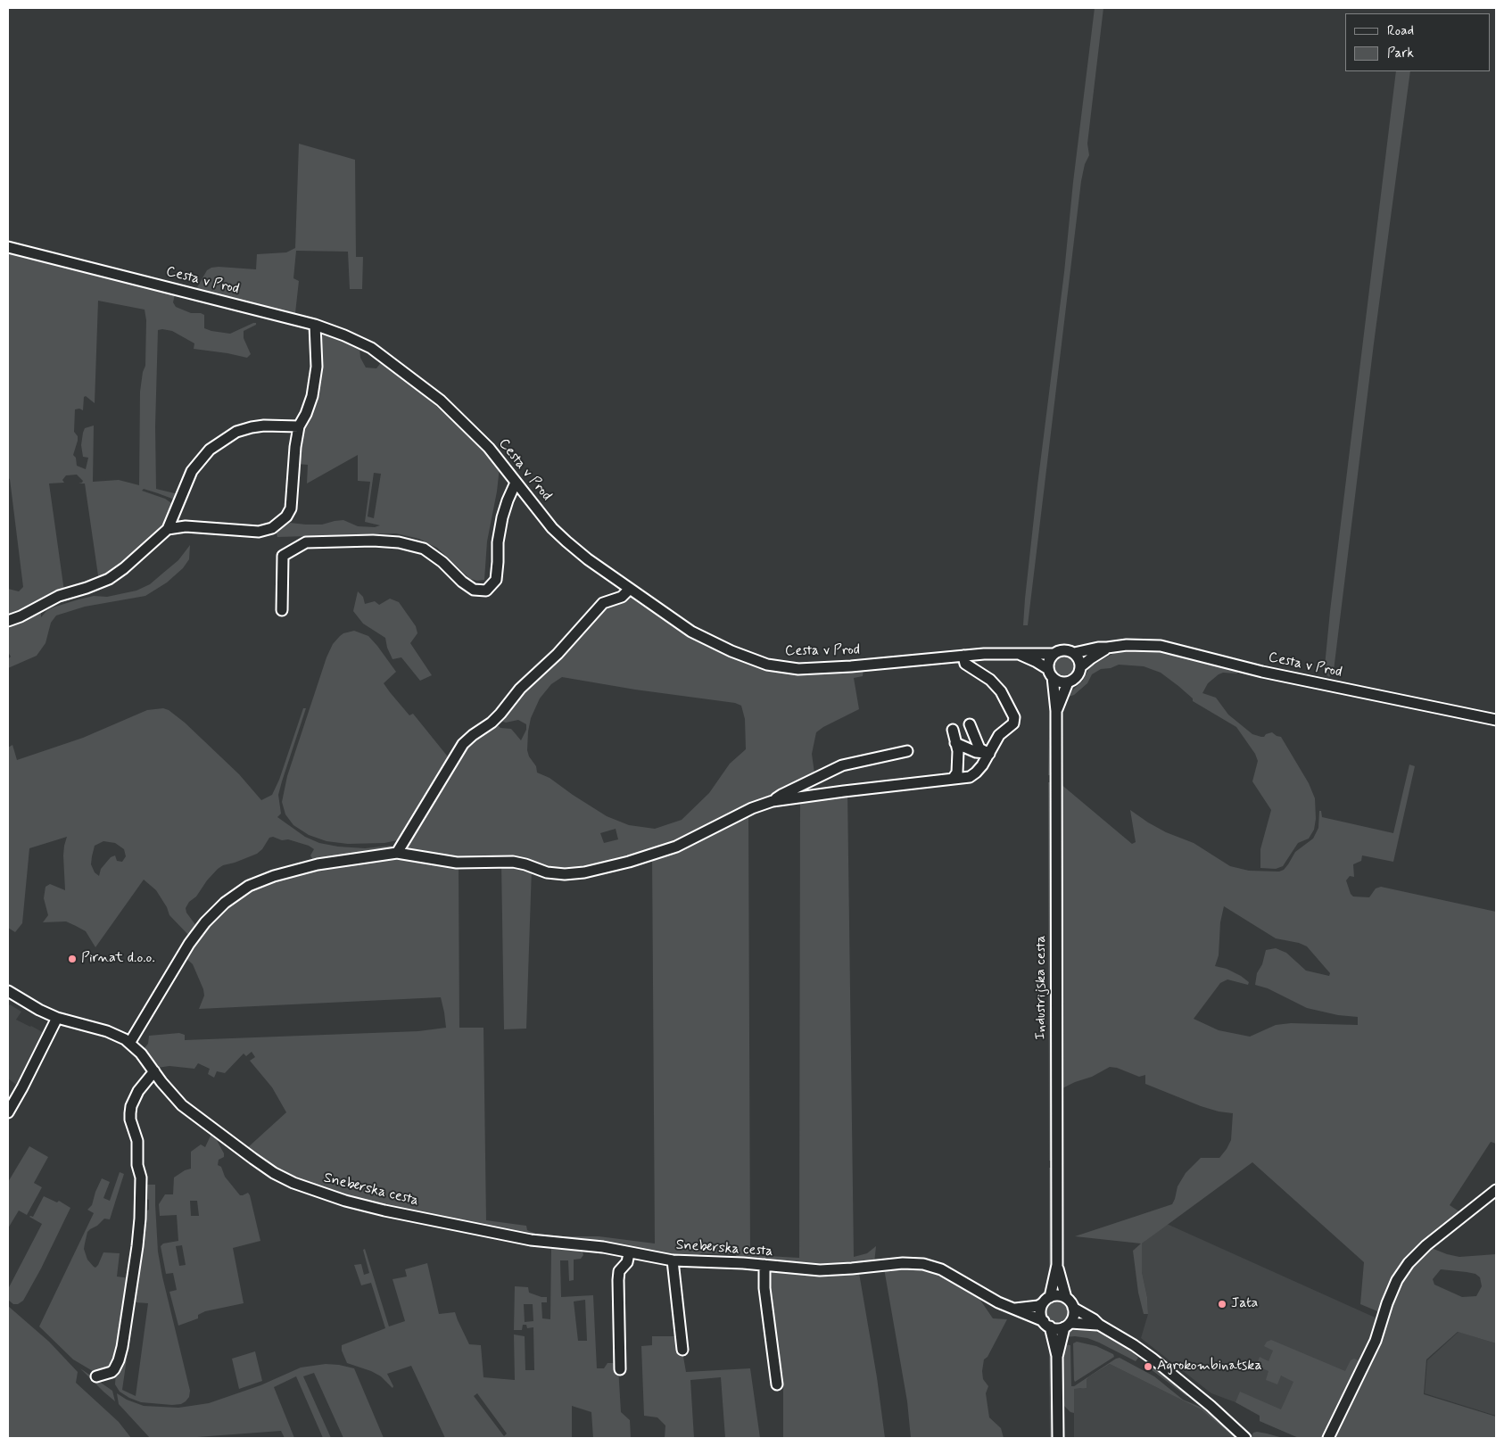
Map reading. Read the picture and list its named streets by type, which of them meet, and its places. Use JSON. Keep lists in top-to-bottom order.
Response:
{
  "streets": {
    "street": ["Cesta v Prod", "Industrijska cesta", "Sneberska cesta"]
  },
  "crossings": [
    ["Cesta v Prod", "Industrijska cesta"],
    ["Industrijska cesta", "Sneberska cesta"]
  ],
  "places": ["Pirnat d.o.o.", "Jata", "Agrokombinatska"],
  "legend": ["Road", "Park"]
}
